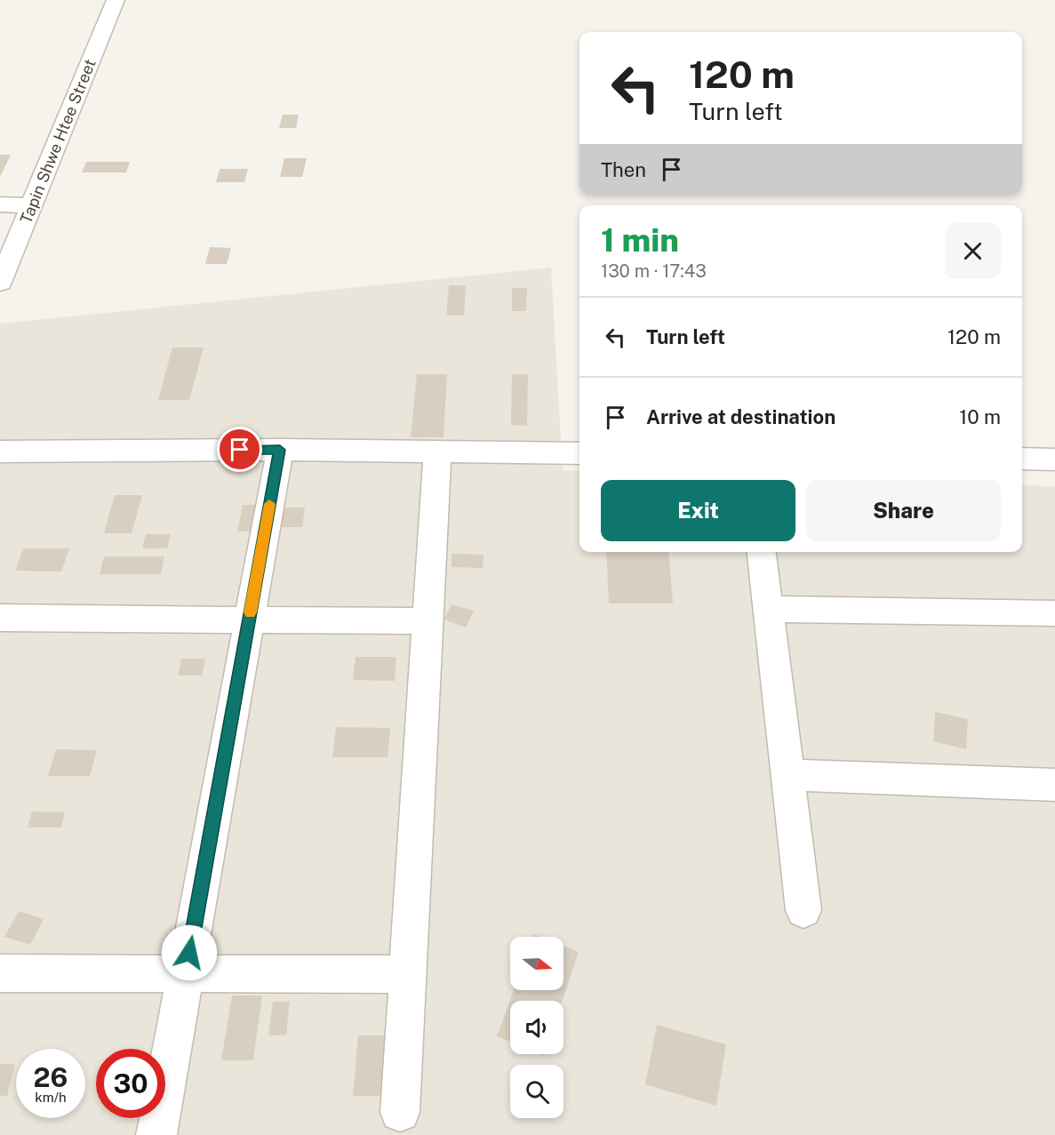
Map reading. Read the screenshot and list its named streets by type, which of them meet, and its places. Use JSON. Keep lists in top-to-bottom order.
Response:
{
  "streets": {
    "street": ["Tapin Shwe Htee Street"]
  },
  "north": "right",
  "page": {
    "turn": ["120 m", "Turn left"],
    "then": "Then",
    "heading": ["1 min", "130 m · 17:43"],
    "list": [
      {
        "name": "Turn left",
        "value": "120 m"
      },
      {
        "name": "Arrive at destination",
        "value": "10 m"
      }
    ],
    "buttons": ["Exit", "Share"],
    "speed": "26 km/h",
    "limit": "30"
  }
}
